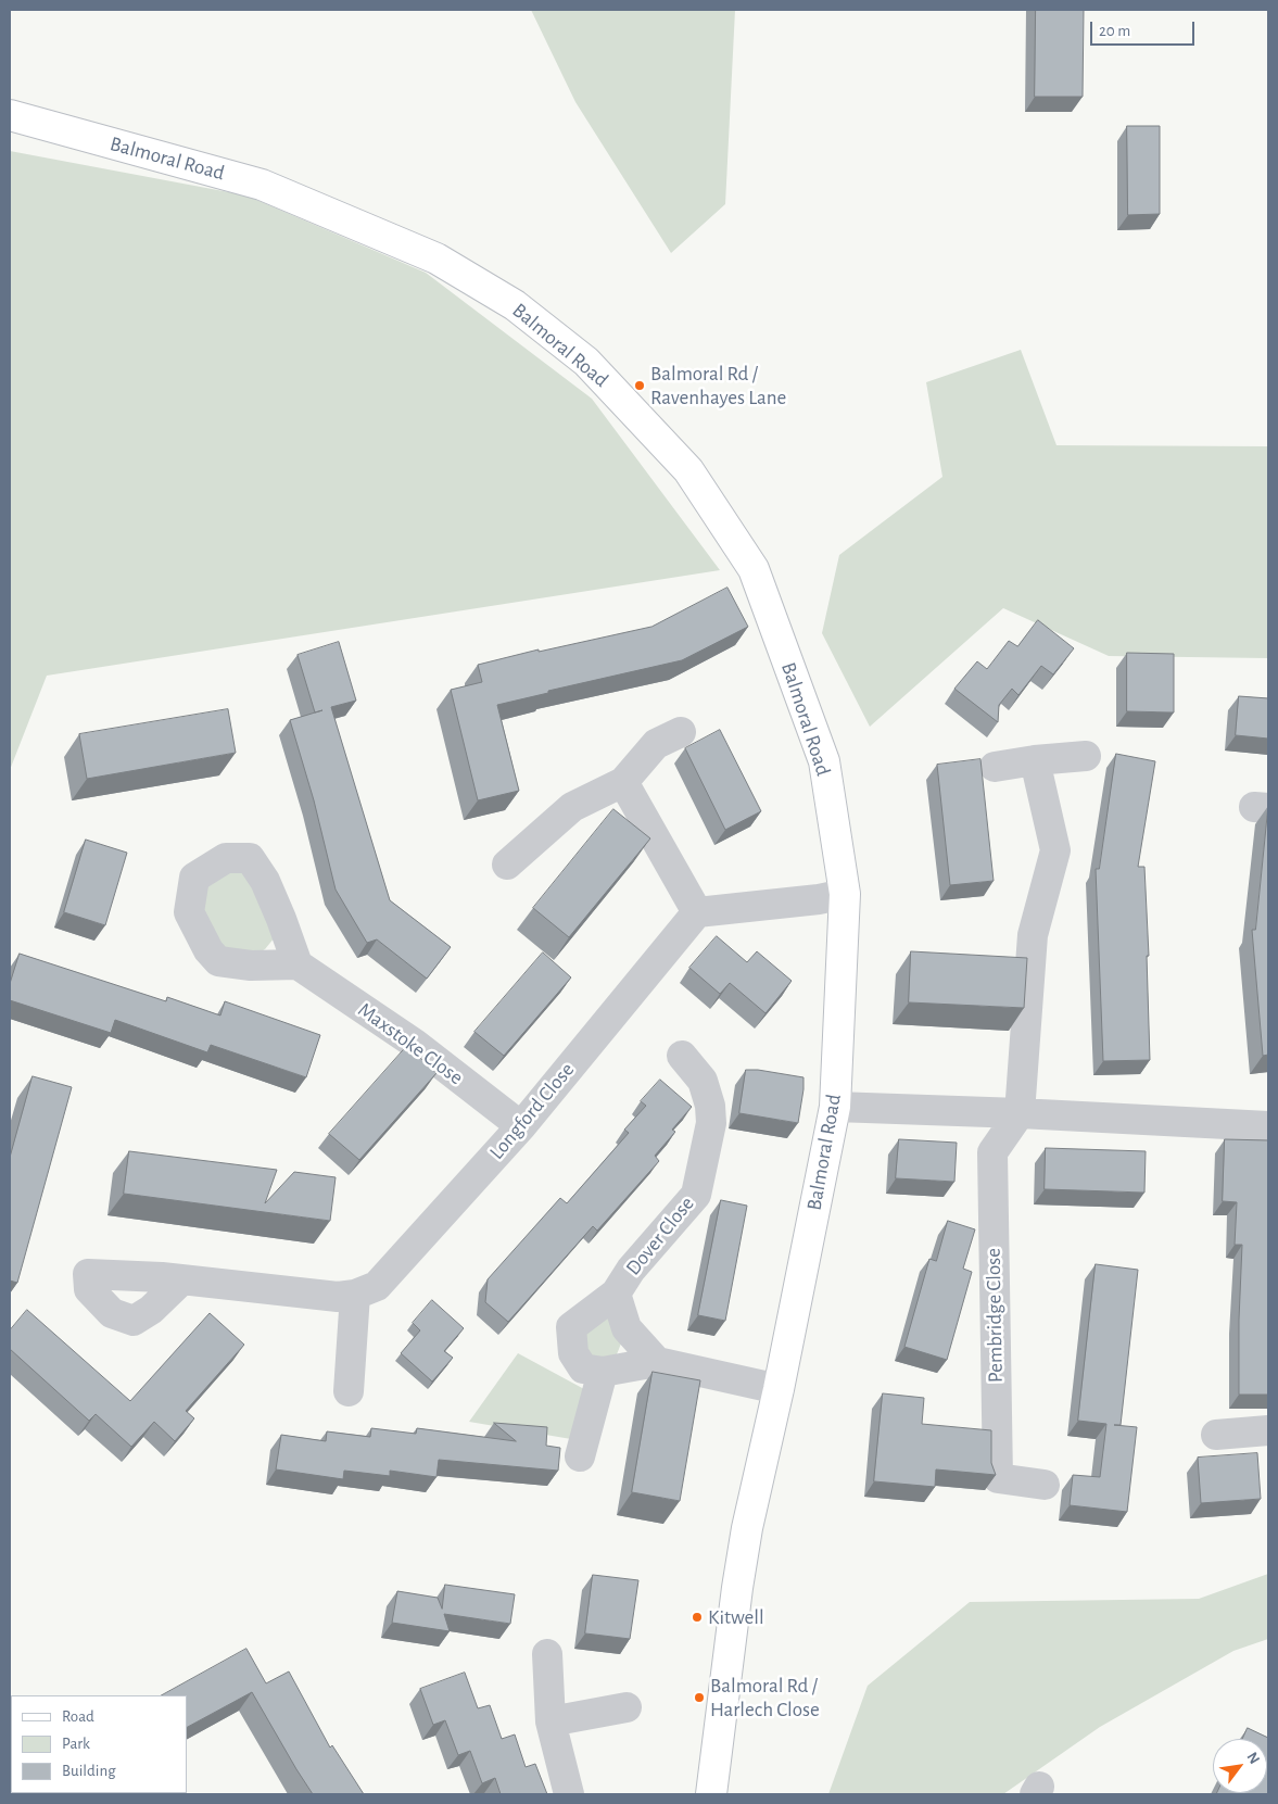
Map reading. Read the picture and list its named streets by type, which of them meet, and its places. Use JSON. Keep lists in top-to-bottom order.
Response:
{
  "streets": {
    "street": [
      "Balmoral Road",
      "Maxstoke Close",
      "Longford Close",
      "Dover Close",
      "Pembridge Close"
    ]
  },
  "crossings": [
    ["Maxstoke Close", "Longford Close"]
  ],
  "places": ["Balmoral Rd / Ravenhayes Lane", "Kitwell", "Balmoral Rd / Harlech Close"],
  "legend": ["Road", "Park", "Building"],
  "scale_bar": "20 m",
  "north": "top right"
}
